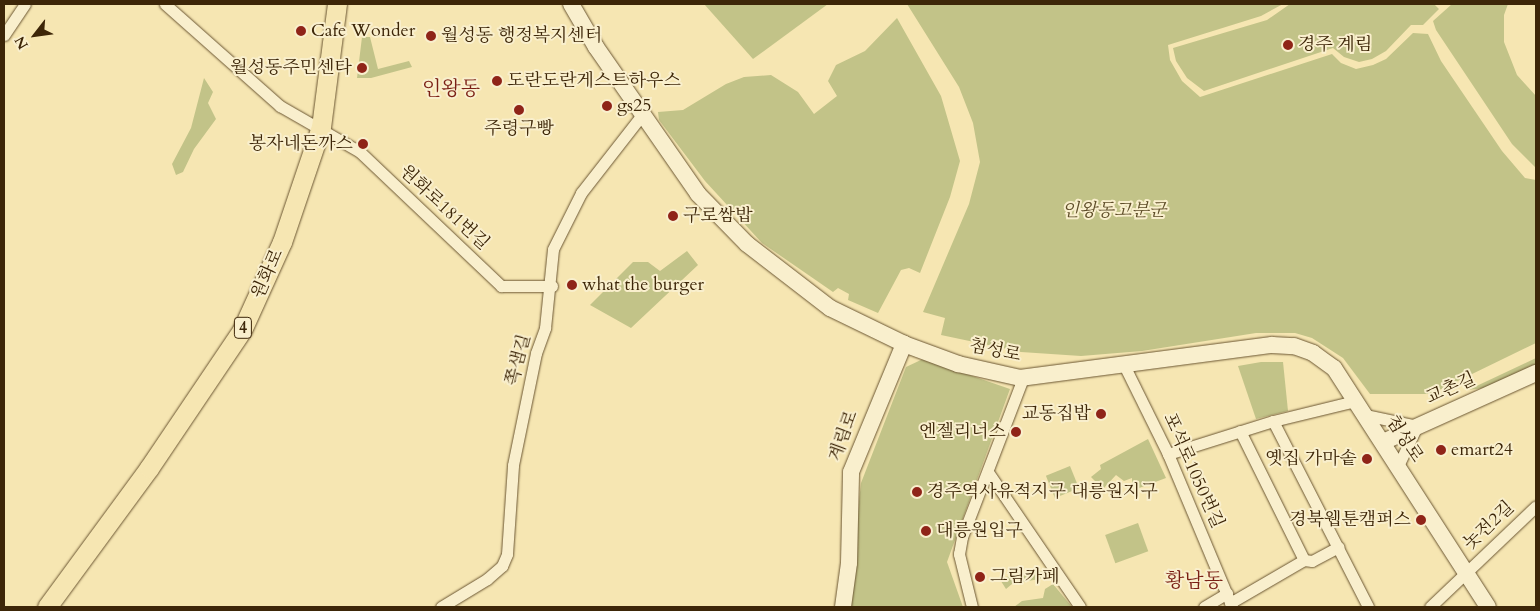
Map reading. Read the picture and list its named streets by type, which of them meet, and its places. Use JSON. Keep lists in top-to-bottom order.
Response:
{
  "streets": {
    "main road": ["원화로", "4"],
    "street": [
      "원화로181번길",
      "첨성로",
      "쪽샘길",
      "교촌길",
      "계림로",
      "포석로1050번길",
      "놋전2길"
    ]
  },
  "crossings": [
    ["원화로181번길", "원화로"],
    ["원화로181번길", "쪽샘길"],
    ["첨성로", "쪽샘길"],
    ["첨성로", "교촌길"],
    ["첨성로", "계림로"],
    ["첨성로", "포석로1050번길"],
    ["첨성로", "놋전2길"]
  ],
  "districts": ["인왕동", "황남동"],
  "parks": ["인왕동고분군"],
  "places": [
    "Cafe Wonder",
    "월성동 행정복지센터",
    "경주 계림",
    "월성동주민센타",
    "도란도란게스트하우스",
    "gs25",
    "주령구빵",
    "봉자네돈까스",
    "구로쌈밥",
    "what the burger",
    "교동집밥",
    "엔젤리너스",
    "emart24",
    "옛집 가마솥",
    "경주역사유적지구 대릉원지구",
    "경북웹툰캠퍼스",
    "대릉원입구",
    "그림카페"
  ],
  "north": "bottom left"
}
